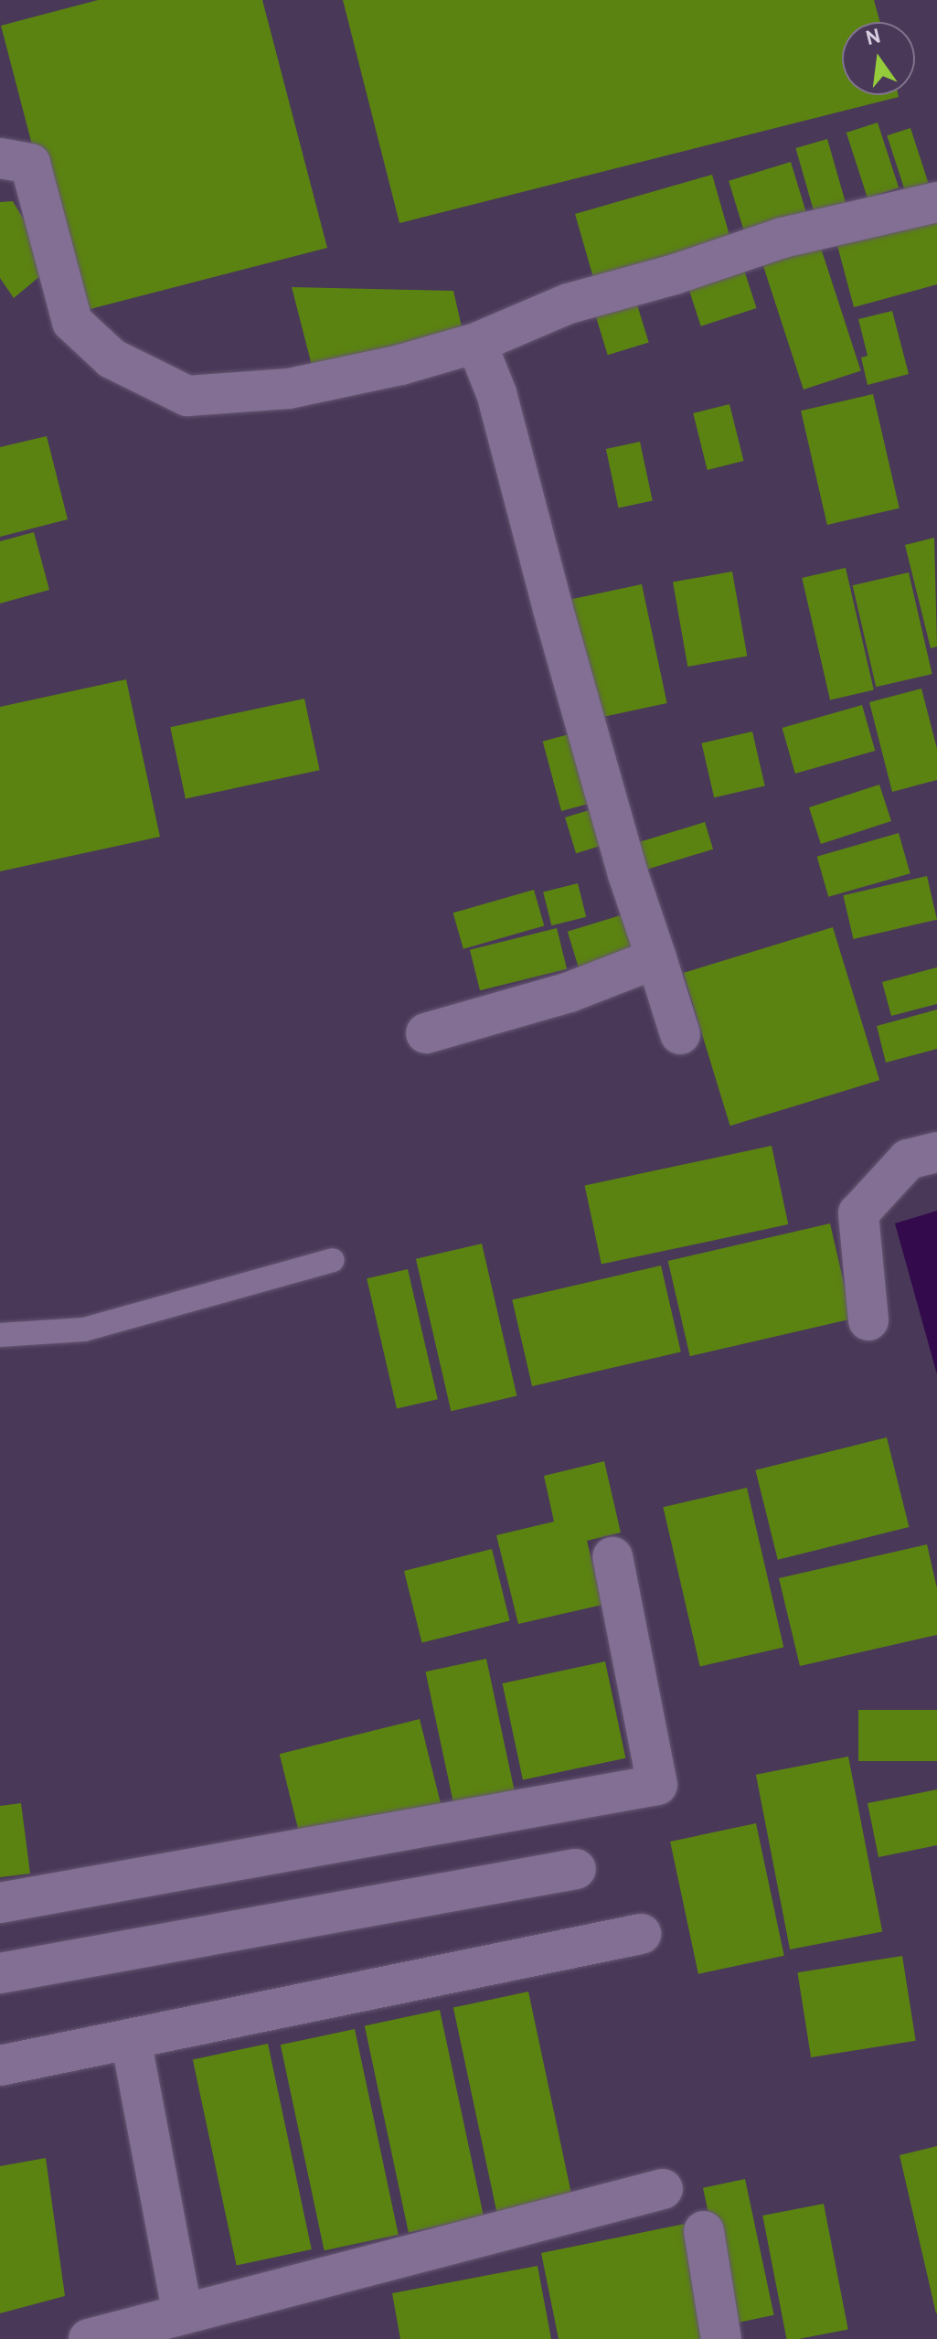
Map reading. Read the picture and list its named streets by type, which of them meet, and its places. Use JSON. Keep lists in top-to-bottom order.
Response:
{
  "north": "top"
}
